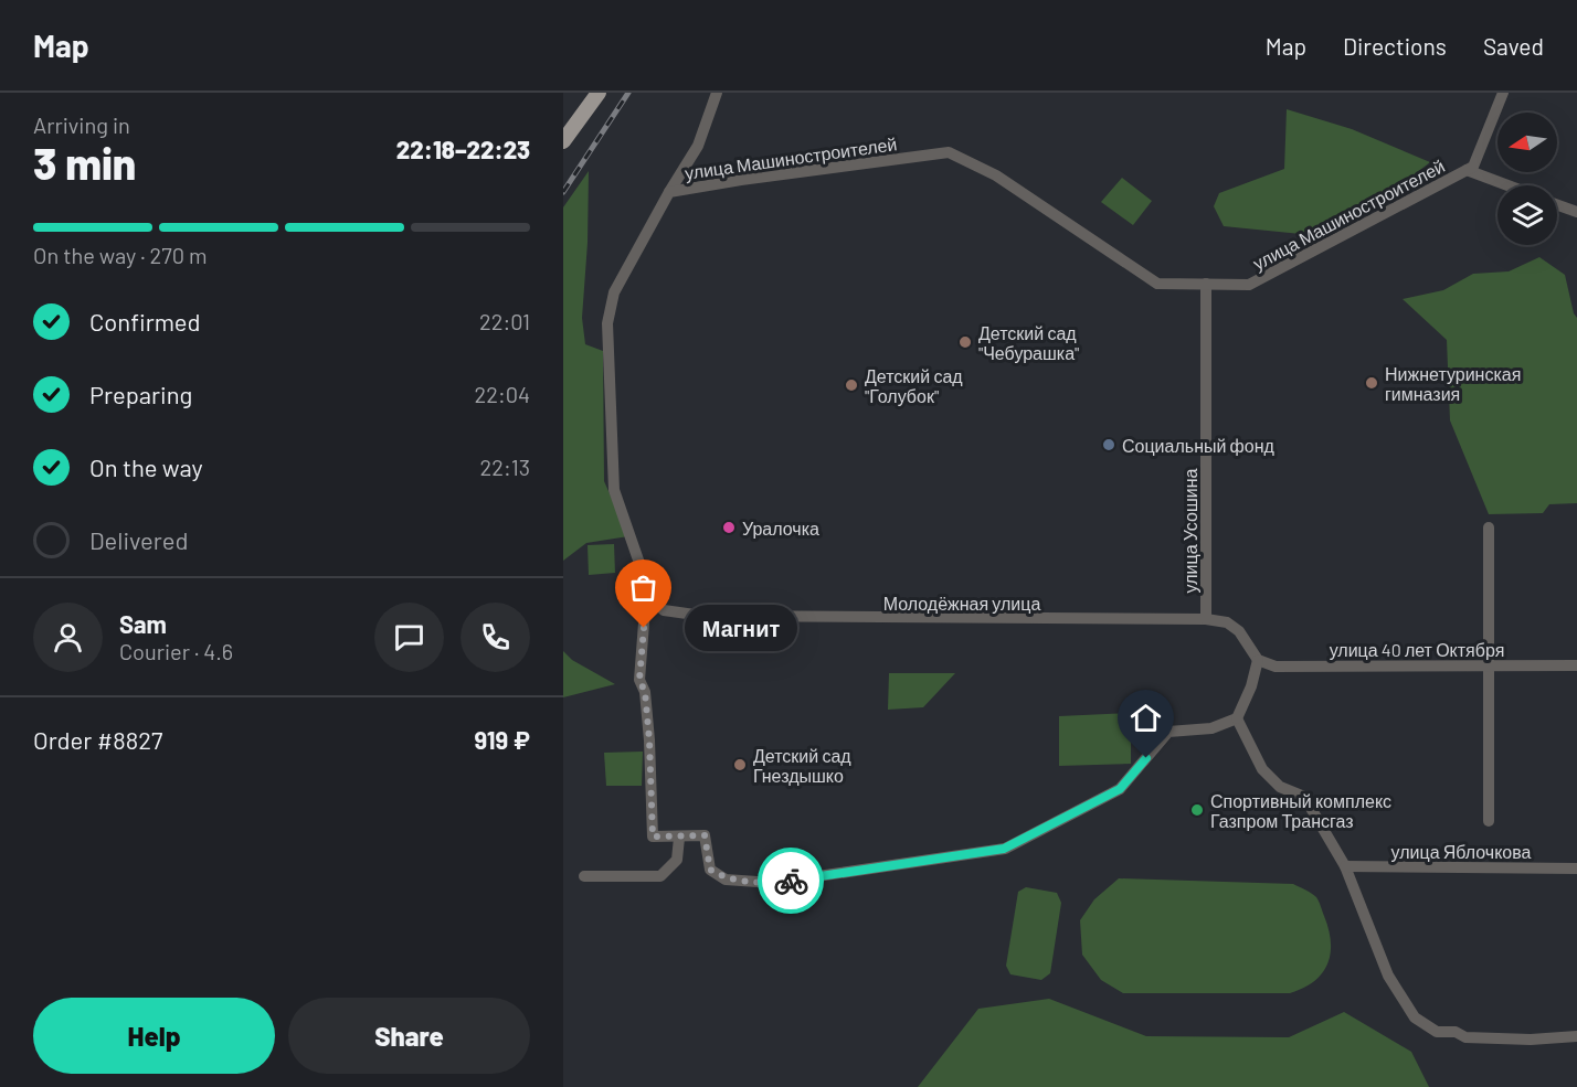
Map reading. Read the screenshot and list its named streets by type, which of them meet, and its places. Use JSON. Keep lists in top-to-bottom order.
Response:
{
  "streets": {
    "street": [
      "улица Машиностроителей",
      "улица Усошина",
      "Молодёжная улица",
      "улица 40 лет Октября",
      "улица Яблочкова"
    ]
  },
  "crossings": [
    ["улица Машиностроителей", "улица Усошина"],
    ["улица Машиностроителей", "Молодёжная улица"],
    ["улица Усошина", "Молодёжная улица"],
    ["Молодёжная улица", "улица 40 лет Октября"]
  ],
  "places": [
    "Детский сад \"Чебурашка\"",
    "Нижнетуринская гимназия",
    "Детский сад \"Голубок\"",
    "Социальный фонд",
    "Уралочка",
    "Магнит",
    "Детский сад Гнездышко",
    "Спортивный комплекс Газпром Трансгаз"
  ],
  "north": "left",
  "page": {
    "header": "Map",
    "nav": ["Map", "Directions", "Saved"],
    "heading": ["3 min", "Arriving in", "22:18–22:23"],
    "panel": [
      "Sam",
      "Courier · 4.6",
      "Order #8827",
      "919 ₽"
    ],
    "bar": "On the way · 270 m",
    "list": [
      ["Confirmed", "22:01"],
      ["Preparing", "22:04"],
      ["On the way", "22:13"],
      "Delivered"
    ],
    "bubble": "Магнит",
    "buttons": ["Help", "Share"]
  }
}
